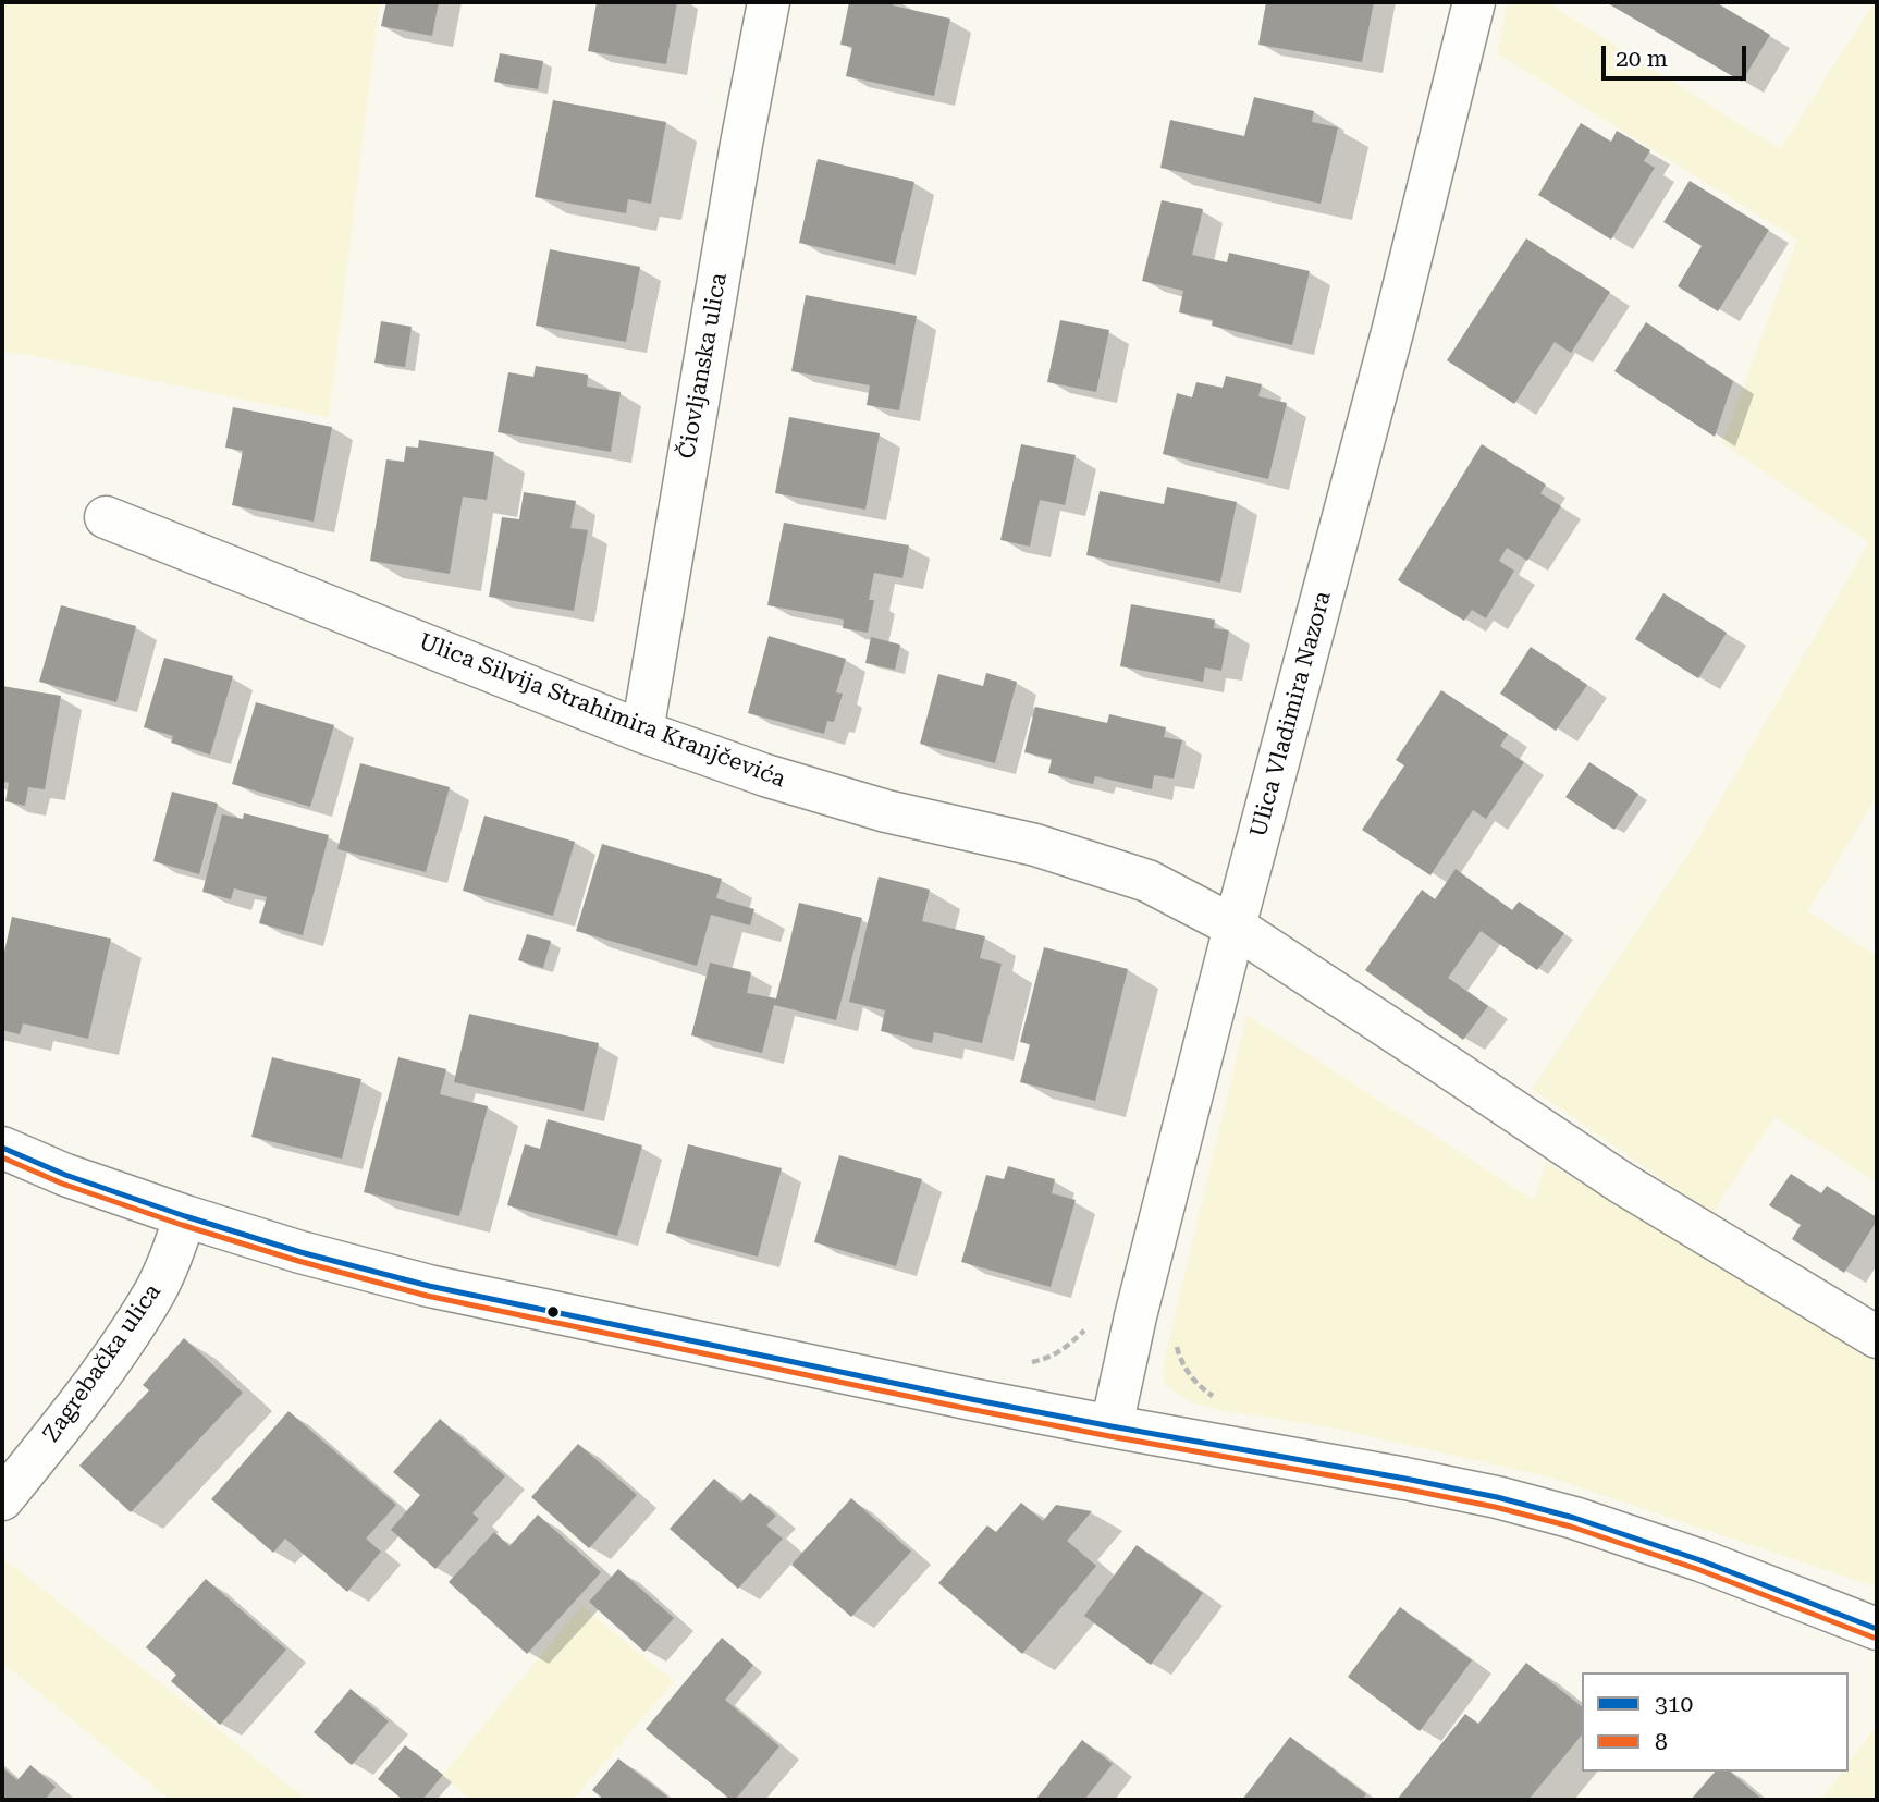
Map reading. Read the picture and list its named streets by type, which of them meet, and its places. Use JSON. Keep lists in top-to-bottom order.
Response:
{
  "streets": {
    "street": [
      "Čiovljanska ulica",
      "Ulica Silvija Strahimira Kranjčevića",
      "Ulica Vladimira Nazora",
      "Zagrebačka ulica"
    ]
  },
  "crossings": [
    ["Čiovljanska ulica", "Ulica Silvija Strahimira Kranjčevića"],
    ["Ulica Silvija Strahimira Kranjčevića", "Ulica Vladimira Nazora"]
  ],
  "lines": ["transit line 310", "transit line 8"],
  "legend": ["310", "8"],
  "scale_bar": "20 m"
}
